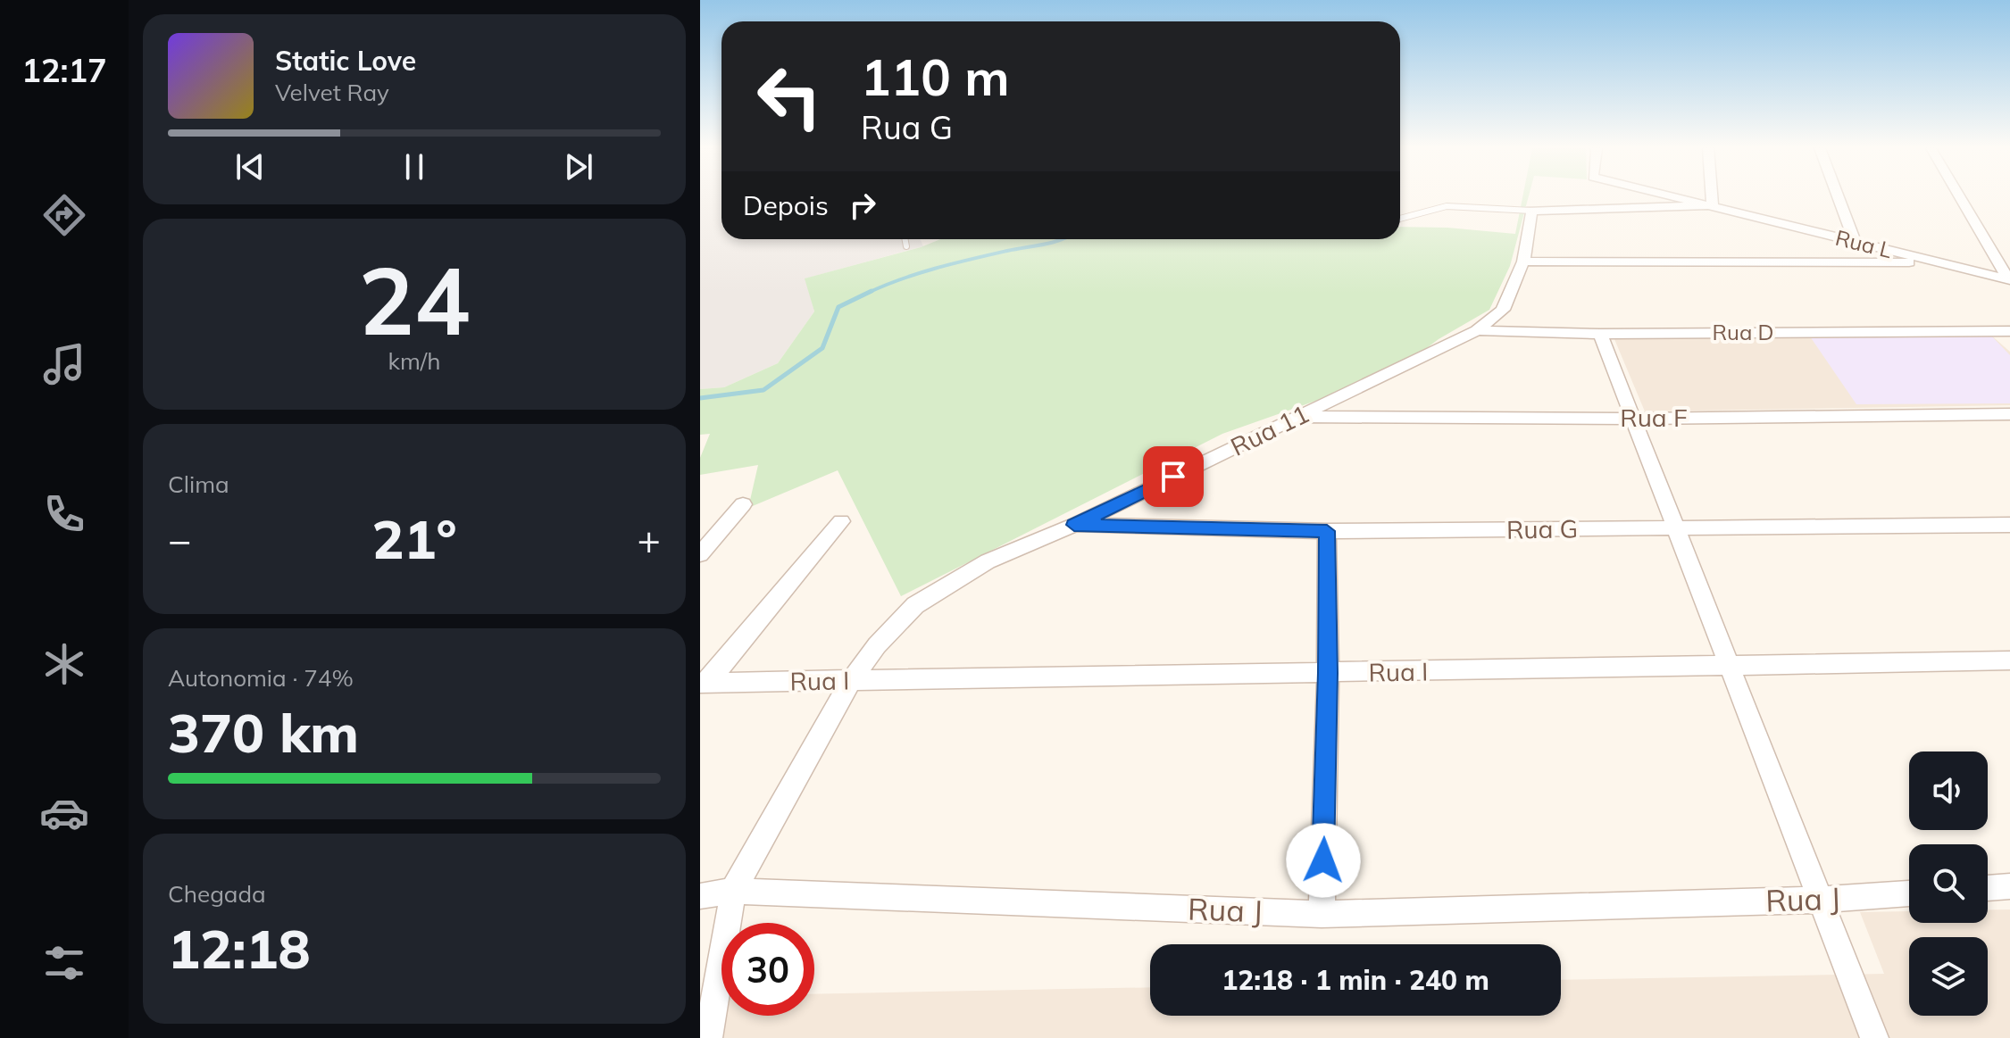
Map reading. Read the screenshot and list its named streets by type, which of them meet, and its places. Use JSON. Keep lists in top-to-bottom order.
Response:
{
  "streets": {
    "street": [
      "Rua L",
      "Rua D",
      "Rua F",
      "Rua 11",
      "Rua G",
      "Rua I",
      "Rua J"
    ]
  },
  "crossings": [
    ["Rua D", "Rua 11"],
    ["Rua F", "Rua 11"],
    ["Rua 11", "Rua G"],
    ["Rua 11", "Rua I"],
    ["Rua 11", "Rua J"]
  ],
  "page": {
    "tabs": "12:17",
    "turn": ["110 m", "Rua G"],
    "song": ["Static Love", "Velvet Ray"],
    "then": "Depois",
    "tile": [
      ["24", "km/h"],
      "Clima",
      ["Autonomia · 74%", "370 km"],
      ["Chegada", "12:18"]
    ],
    "heat": ["−", "21°", "+"],
    "limit": "30",
    "trip": "12:18 · 1 min · 240 m"
  }
}
